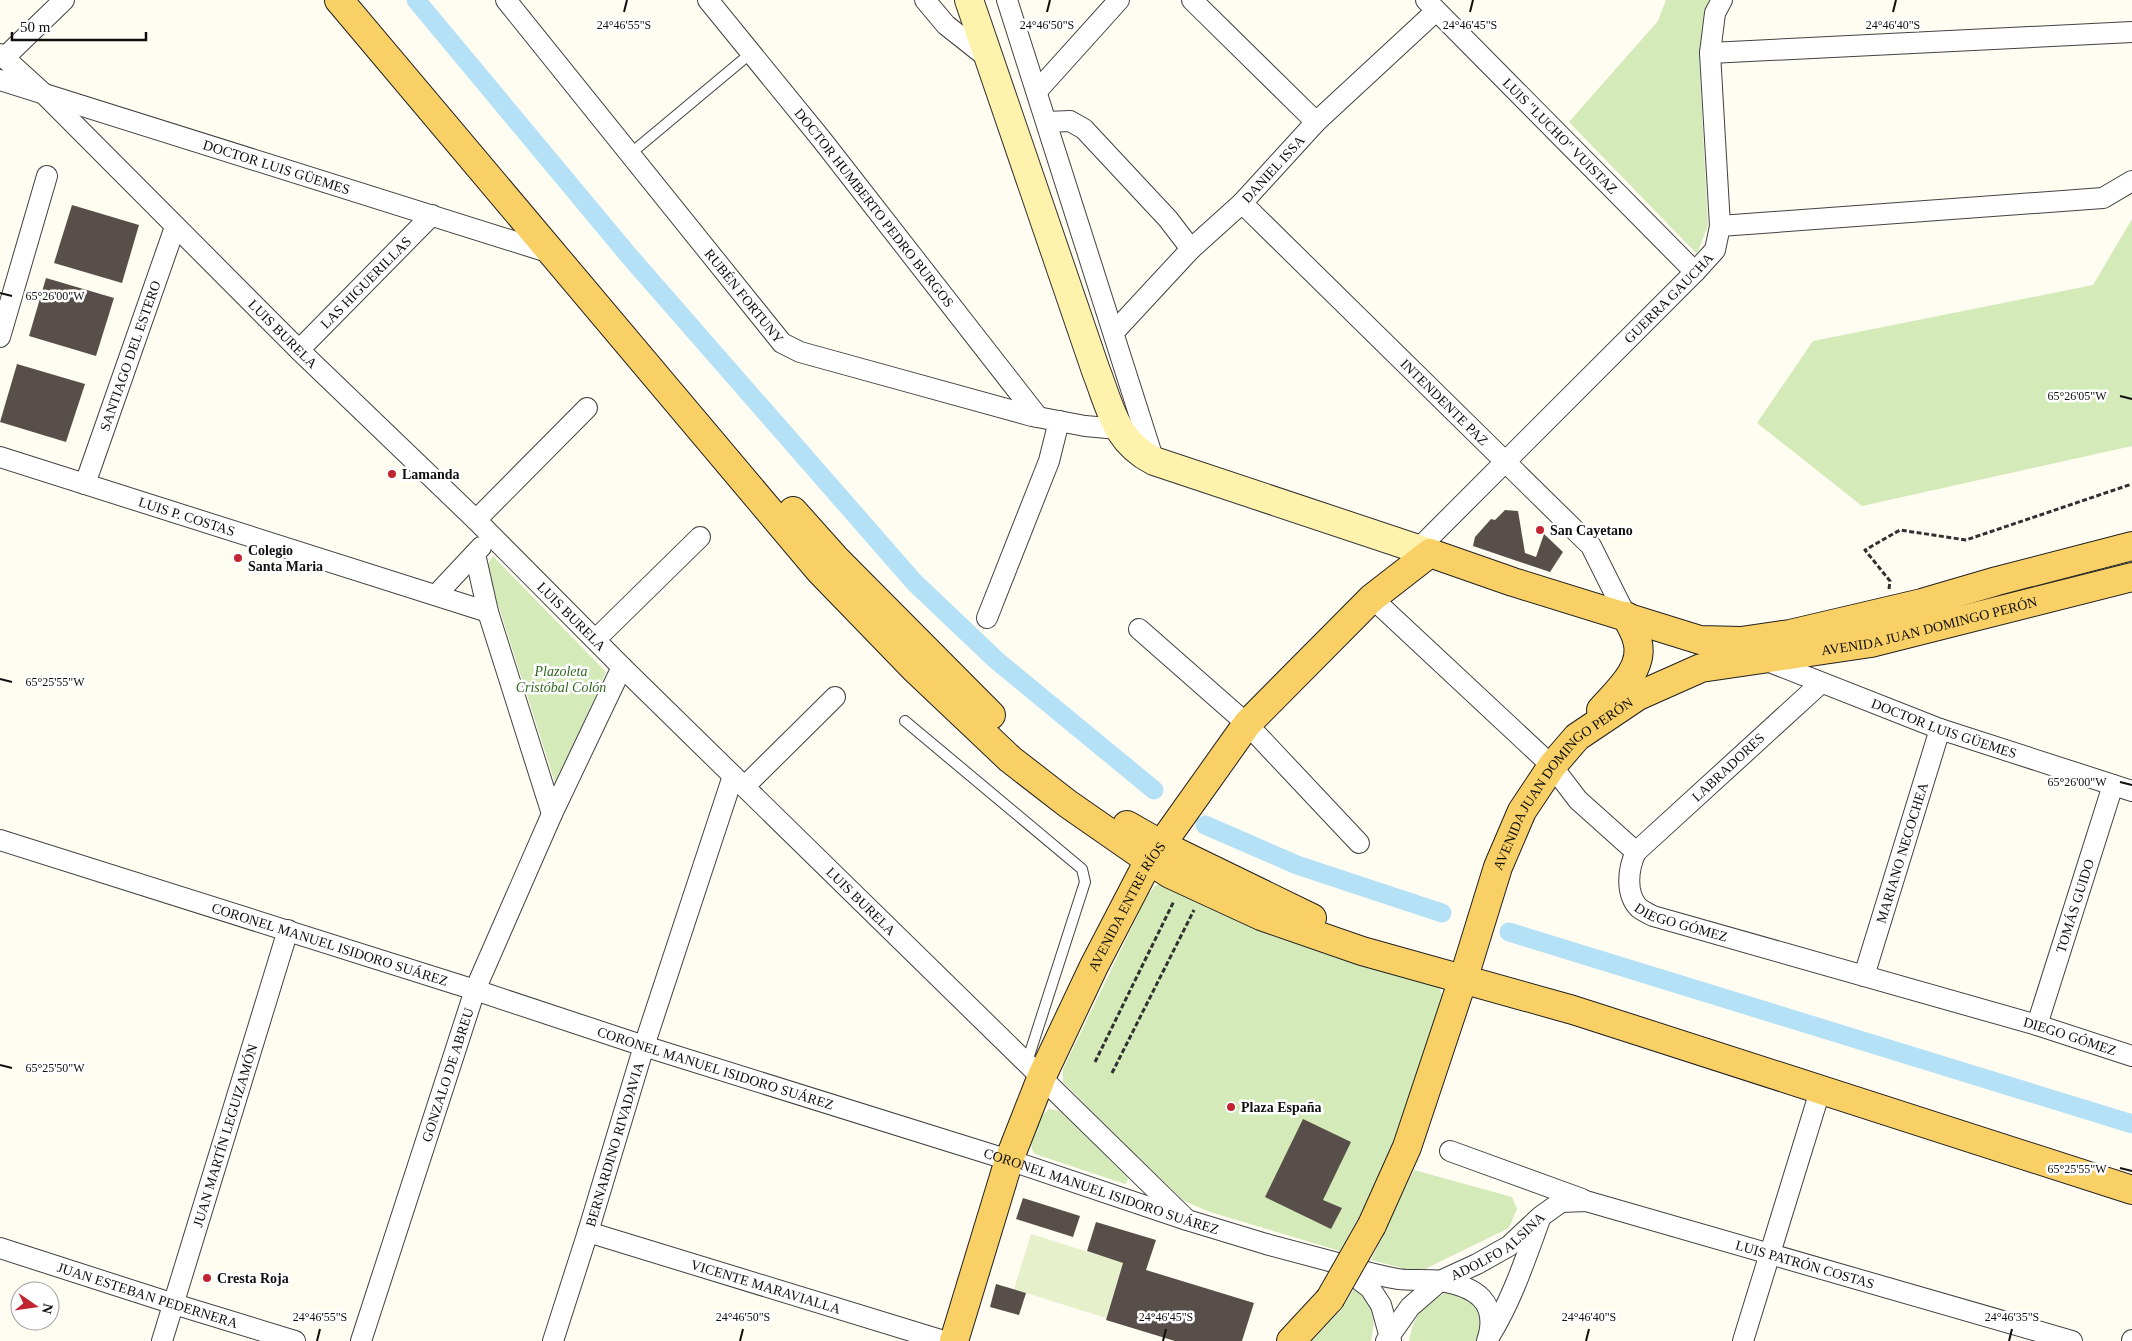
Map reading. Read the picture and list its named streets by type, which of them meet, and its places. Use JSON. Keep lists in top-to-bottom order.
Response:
{
  "streets": {
    "main road": ["AVENIDA JUAN DOMINGO PERÓN", "AVENIDA ENTRE RÍOS"],
    "street": [
      "LUIS \"LUCHO\" VUISTAZ",
      "DOCTOR LUIS GÜEMES",
      "DANIEL ISSA",
      "DOCTOR HUMBERTO PEDRO BURGOS",
      "LAS HIGUERILLAS",
      "RUBÉN FORTUNY",
      "GUERRA GAUCHA",
      "LUIS BURELA",
      "SANTIAGO DEL ESTERO",
      "INTENDENTE PAZ",
      "LUIS P. COSTAS",
      "LABRADORES",
      "MARIANO NECOCHEA",
      "TOMÁS GUIDO",
      "DIEGO GÓMEZ",
      "CORONEL MANUEL ISIDORO SUÁREZ",
      "GONZALO DE ABREU",
      "JUAN MARTÍN LEGUIZAMÓN",
      "BERNARDINO RIVADAVIA",
      "ADOLFO ALSINA",
      "LUIS PATRÓN COSTAS",
      "VICENTE MARAVIALLA",
      "JUAN ESTEBAN PEDERNERA"
    ]
  },
  "crossings": [
    ["LUIS \"LUCHO\" VUISTAZ", "DANIEL ISSA"],
    ["LUIS \"LUCHO\" VUISTAZ", "GUERRA GAUCHA"],
    ["DOCTOR LUIS GÜEMES", "LAS HIGUERILLAS"],
    ["DOCTOR LUIS GÜEMES", "LUIS BURELA"],
    ["DOCTOR LUIS GÜEMES", "AVENIDA JUAN DOMINGO PERÓN"],
    ["DOCTOR LUIS GÜEMES", "LABRADORES"],
    ["DOCTOR LUIS GÜEMES", "MARIANO NECOCHEA"],
    ["DOCTOR LUIS GÜEMES", "TOMÁS GUIDO"],
    ["DANIEL ISSA", "INTENDENTE PAZ"],
    ["DOCTOR HUMBERTO PEDRO BURGOS", "RUBÉN FORTUNY"],
    ["LAS HIGUERILLAS", "LUIS BURELA"],
    ["GUERRA GAUCHA", "INTENDENTE PAZ"],
    ["GUERRA GAUCHA", "AVENIDA JUAN DOMINGO PERÓN"],
    ["GUERRA GAUCHA", "AVENIDA ENTRE RÍOS"],
    ["LUIS BURELA", "SANTIAGO DEL ESTERO"],
    ["LUIS BURELA", "AVENIDA ENTRE RÍOS"],
    ["LUIS BURELA", "CORONEL MANUEL ISIDORO SUÁREZ"],
    ["LUIS BURELA", "GONZALO DE ABREU"],
    ["LUIS BURELA", "BERNARDINO RIVADAVIA"],
    ["SANTIAGO DEL ESTERO", "LUIS P. COSTAS"],
    ["INTENDENTE PAZ", "AVENIDA JUAN DOMINGO PERÓN"],
    ["AVENIDA JUAN DOMINGO PERÓN", "AVENIDA ENTRE RÍOS"],
    ["LABRADORES", "DIEGO GÓMEZ"],
    ["MARIANO NECOCHEA", "DIEGO GÓMEZ"],
    ["TOMÁS GUIDO", "DIEGO GÓMEZ"],
    ["AVENIDA ENTRE RÍOS", "CORONEL MANUEL ISIDORO SUÁREZ"],
    ["CORONEL MANUEL ISIDORO SUÁREZ", "GONZALO DE ABREU"],
    ["CORONEL MANUEL ISIDORO SUÁREZ", "JUAN MARTÍN LEGUIZAMÓN"],
    ["CORONEL MANUEL ISIDORO SUÁREZ", "BERNARDINO RIVADAVIA"],
    ["CORONEL MANUEL ISIDORO SUÁREZ", "ADOLFO ALSINA"],
    ["JUAN MARTÍN LEGUIZAMÓN", "JUAN ESTEBAN PEDERNERA"],
    ["BERNARDINO RIVADAVIA", "VICENTE MARAVIALLA"],
    ["ADOLFO ALSINA", "LUIS PATRÓN COSTAS"]
  ],
  "parks": ["Plazoleta Cristóbal Colón"],
  "places": [
    "Lamanda",
    "San Cayetano",
    "Colegio Santa Maria",
    "Plaza España",
    "Cresta Roja"
  ],
  "scale_bar": "50 m",
  "north": "right",
  "coordinates": [
    "24°46'55\"S",
    "24°46'50\"S",
    "24°46'45\"S",
    "24°46'40\"S",
    "65°26'00\"W",
    "65°26'05\"W",
    "65°25'55\"W",
    "65°25'50\"W",
    "24°46'35\"S"
  ]
}
